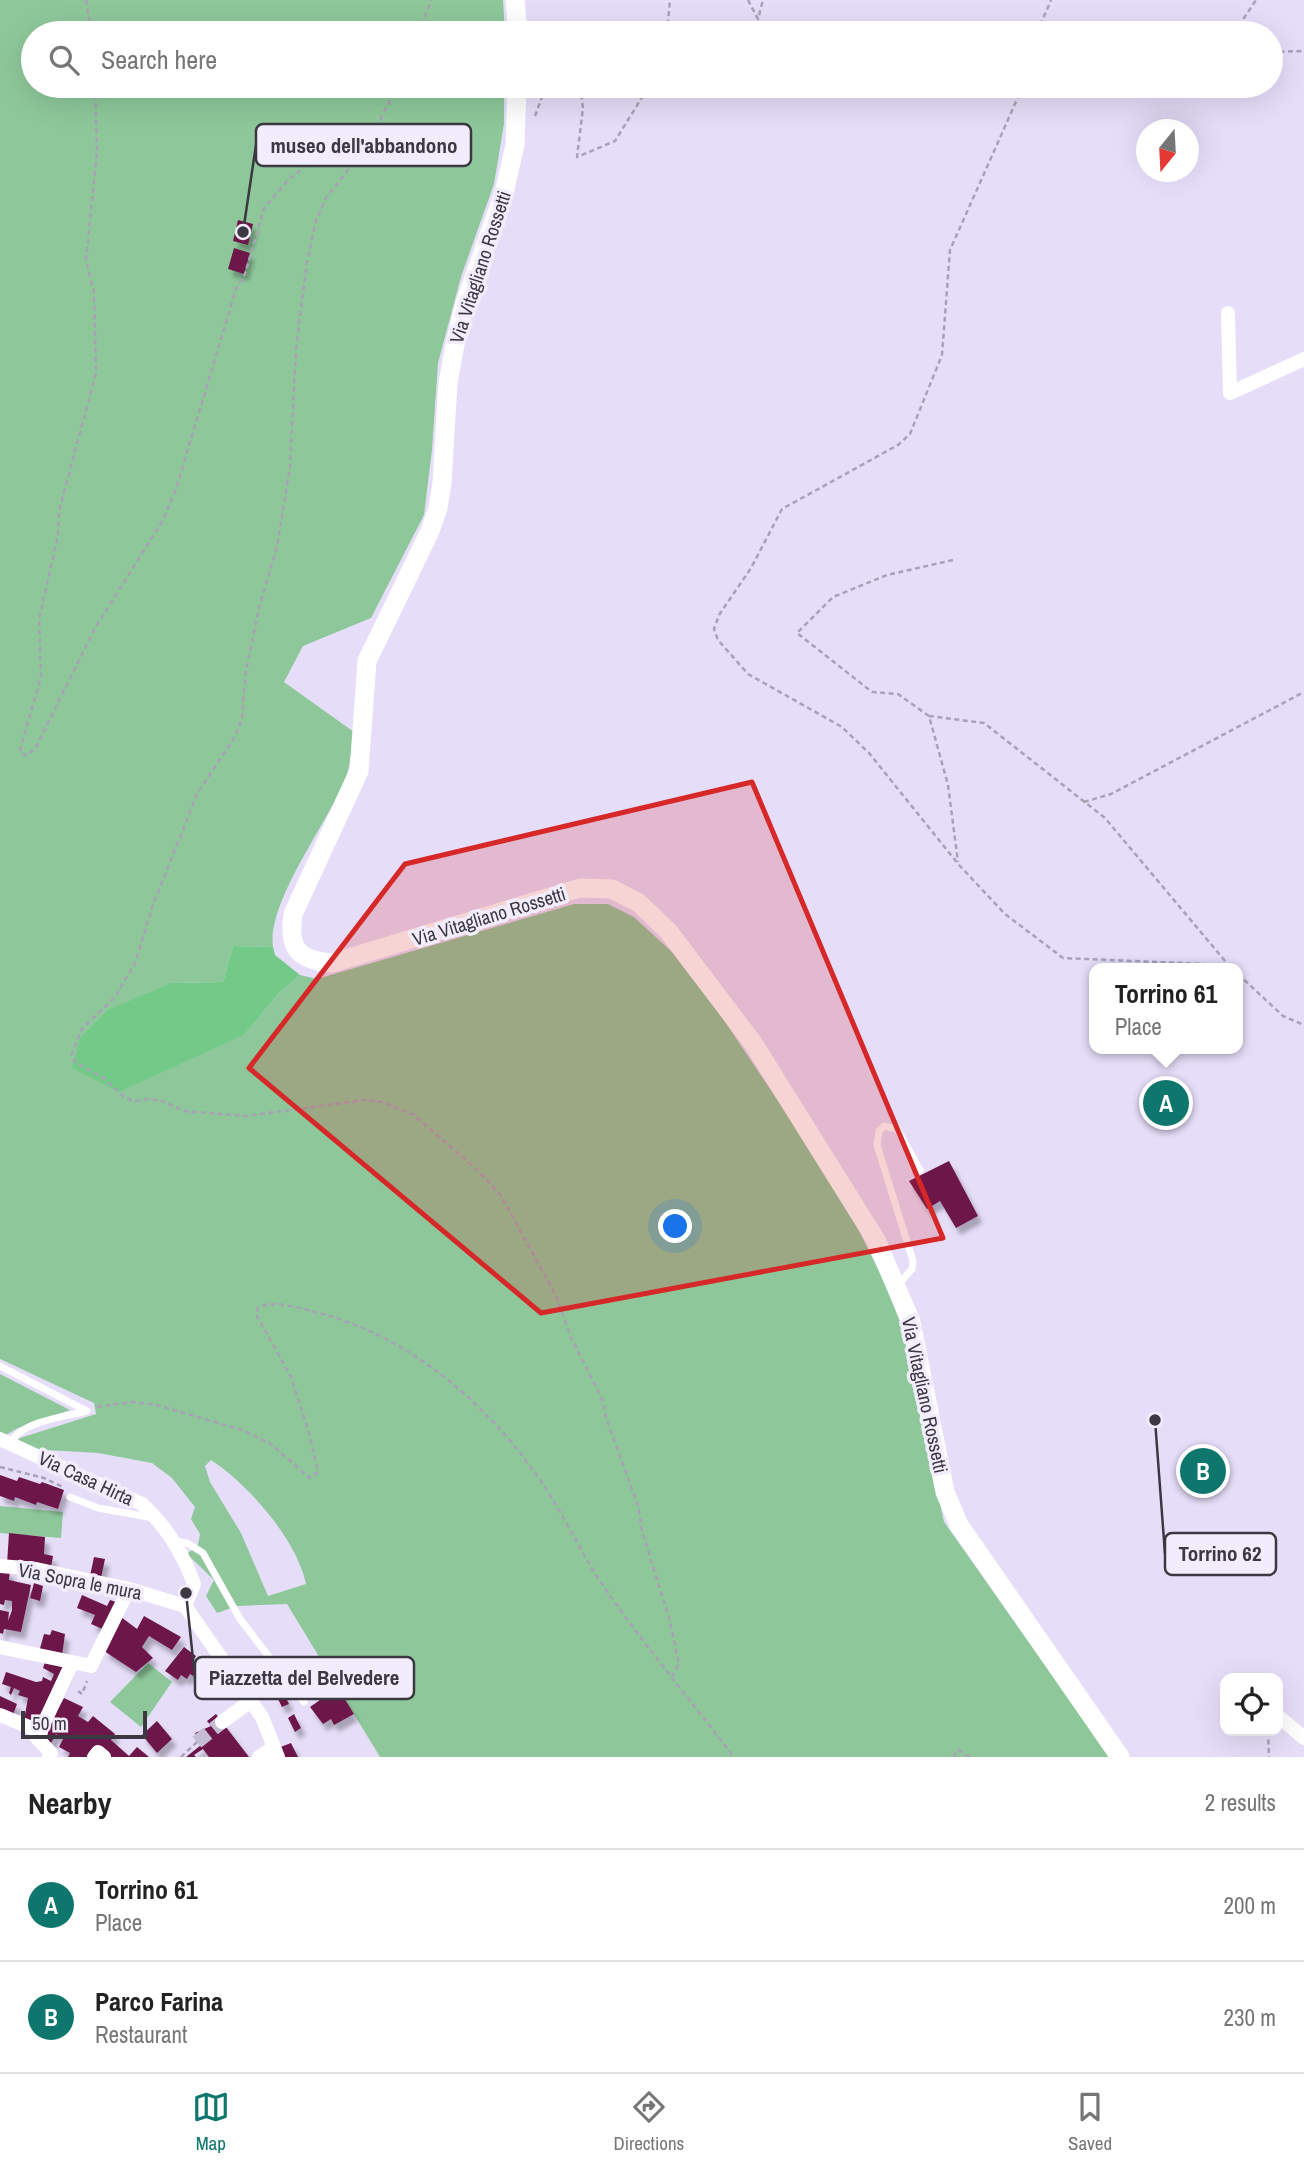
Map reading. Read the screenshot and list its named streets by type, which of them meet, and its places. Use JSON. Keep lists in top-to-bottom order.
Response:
{
  "streets": {
    "street": ["Via Vitagliano Rossetti", "Via Casa Hirta", "Via Sopra le mura"]
  },
  "crossings": [
    ["Via Casa Hirta", "Via Sopra le mura"]
  ],
  "places": ["museo dell'abbandono", "Torrino 62", "Piazzetta del Belvedere"],
  "scale_bar": "50 m",
  "north": "bottom",
  "page": {
    "search": "Search here",
    "popup": ["Torrino 61", "Place"],
    "pins": ["A", "B"],
    "scale": "50 m",
    "heading": ["Nearby", "2 results"],
    "list": [
      {
        "mark": "A",
        "name": "Torrino 61",
        "note": "Place",
        "value": "200 m"
      },
      {
        "mark": "B",
        "name": "Parco Farina",
        "note": "Restaurant",
        "value": "230 m"
      }
    ],
    "nav": ["Map", "Directions", "Saved"]
  }
}
